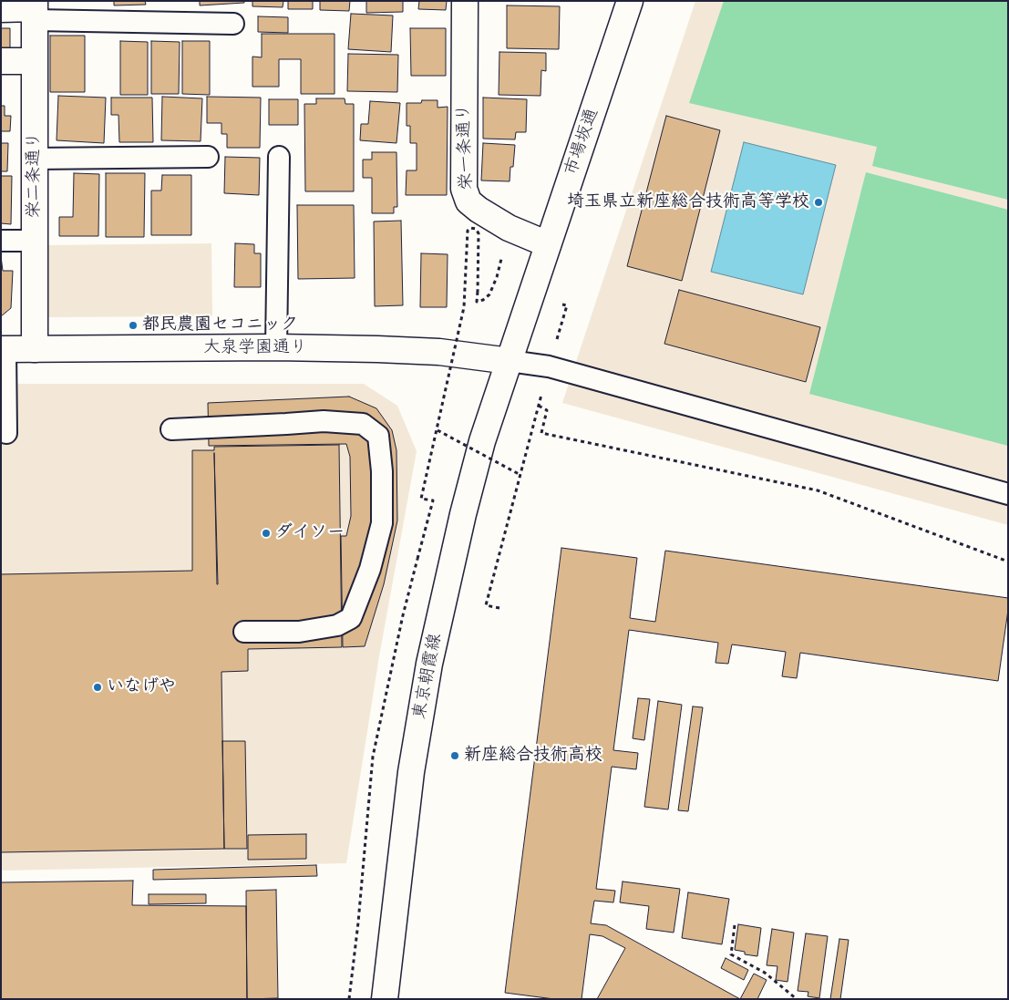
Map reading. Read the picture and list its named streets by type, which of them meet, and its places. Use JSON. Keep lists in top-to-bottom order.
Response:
{
  "streets": {
    "main road": [
      "市場坂通",
      "栄一条通り",
      "栄二条通り",
      "大泉学園通り",
      "東京朝霞線"
    ]
  },
  "crossings": [
    ["市場坂通", "栄一条通り"],
    ["市場坂通", "大泉学園通り"],
    ["市場坂通", "東京朝霞線"],
    ["栄二条通り", "大泉学園通り"],
    ["大泉学園通り", "東京朝霞線"]
  ],
  "places": [
    "埼玉県立新座総合技術高等学校",
    "都民農園セコニック",
    "ダイソー",
    "いなげや",
    "新座総合技術高校"
  ]
}
